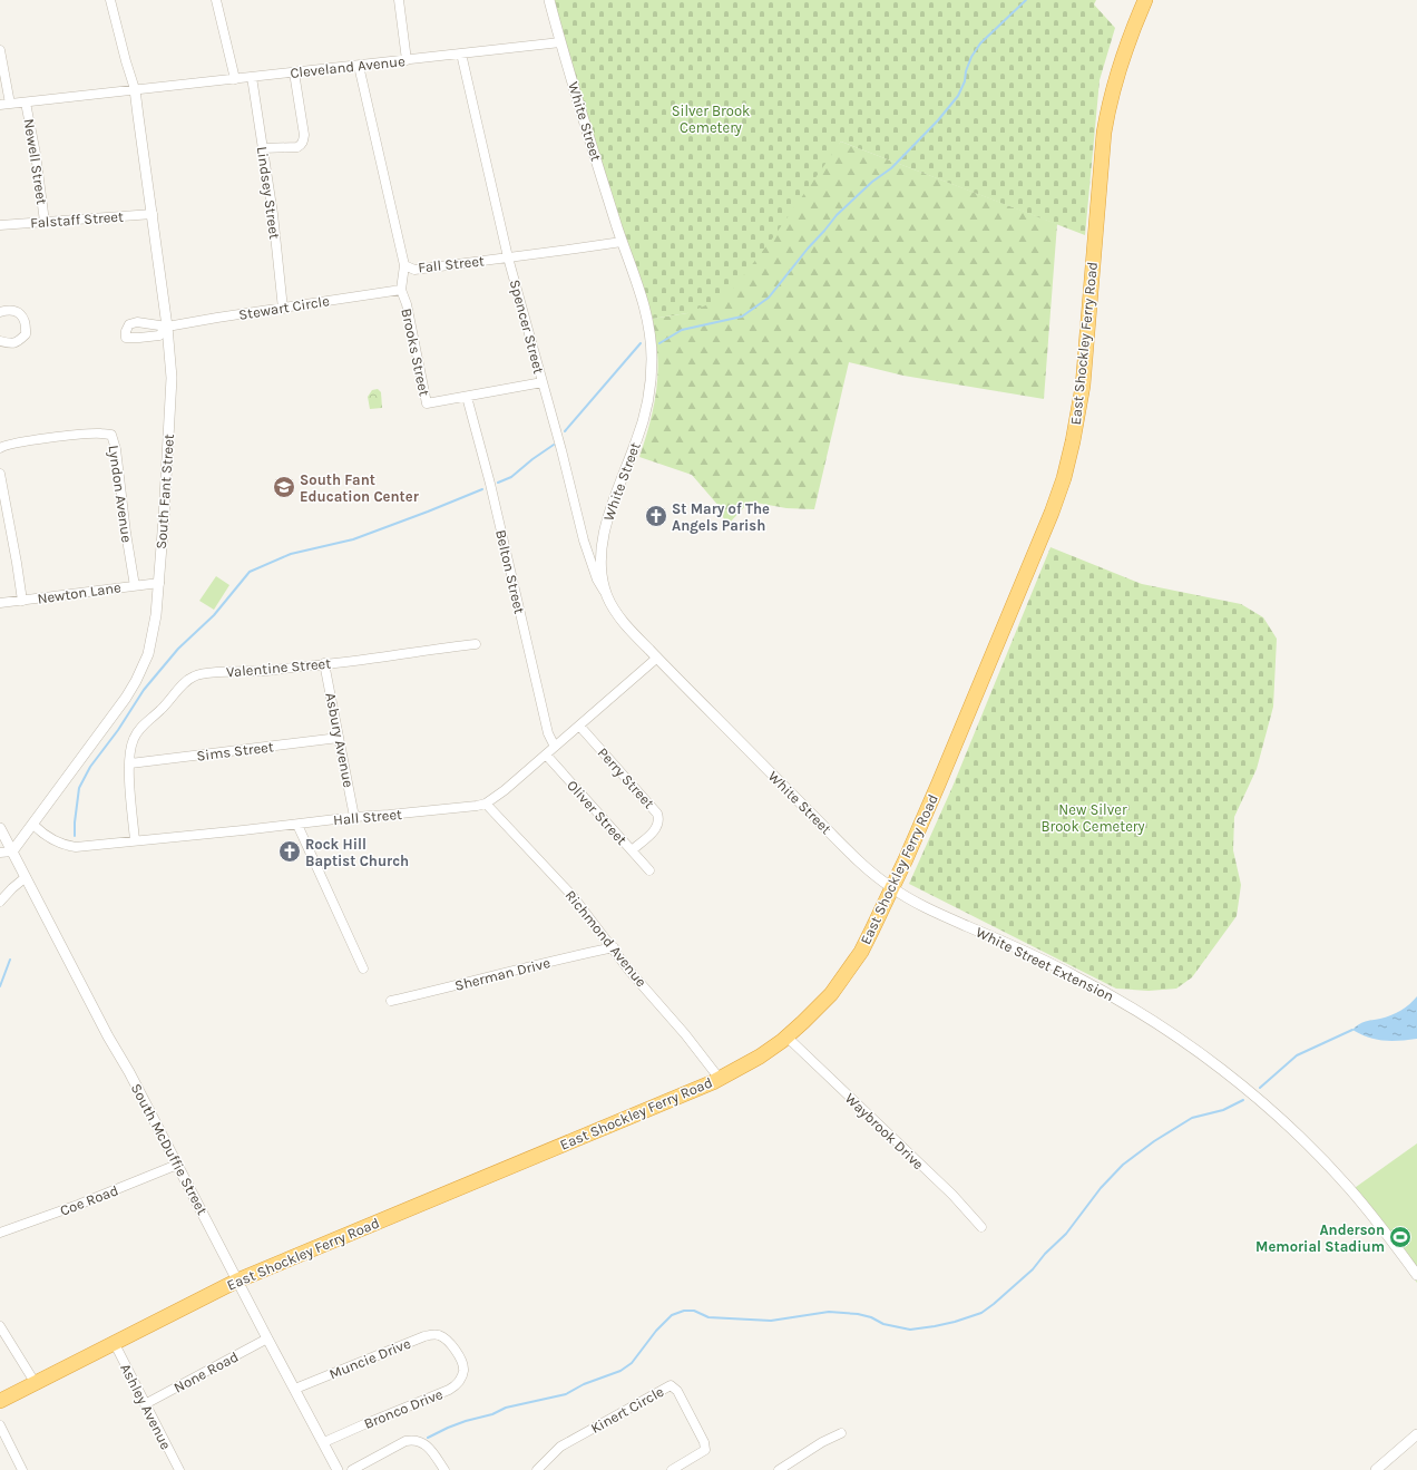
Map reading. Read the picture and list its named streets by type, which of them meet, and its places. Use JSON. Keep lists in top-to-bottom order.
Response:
{
  "streets": {
    "highway": ["East Shockley Ferry Road"],
    "street": [
      "Cleveland Avenue",
      "White Street",
      "Newell Street",
      "Lindsey Street",
      "Falstaff Street",
      "Fall Street",
      "Stewart Circle",
      "Spencer Street",
      "Brooks Street",
      "South Fant Street",
      "Lyndon Avenue",
      "Belton Street",
      "Newton Lane",
      "Valentine Street",
      "Asbury Avenue",
      "Sims Street",
      "Perry Street",
      "Oliver Street",
      "Hall Street",
      "Richmond Avenue",
      "White Street Extension",
      "Sherman Drive",
      "Waybrook Drive",
      "South McDuffie Street",
      "Coe Road",
      "Muncie Drive",
      "None Road",
      "Ashley Avenue",
      "Bronco Drive",
      "Kinert Circle"
    ]
  },
  "crossings": [
    ["Cleveland Avenue", "White Street"],
    ["Cleveland Avenue", "Newell Street"],
    ["Cleveland Avenue", "Lindsey Street"],
    ["Cleveland Avenue", "Fall Street"],
    ["Cleveland Avenue", "Spencer Street"],
    ["Cleveland Avenue", "South Fant Street"],
    ["White Street", "Fall Street"],
    ["White Street", "Spencer Street"],
    ["White Street", "East Shockley Ferry Road"],
    ["White Street", "Hall Street"],
    ["White Street", "White Street Extension"],
    ["Newell Street", "Falstaff Street"],
    ["Lindsey Street", "Stewart Circle"],
    ["Falstaff Street", "South Fant Street"],
    ["Fall Street", "Spencer Street"],
    ["Fall Street", "Brooks Street"],
    ["Stewart Circle", "Brooks Street"],
    ["Stewart Circle", "South Fant Street"],
    ["Spencer Street", "Brooks Street"],
    ["East Shockley Ferry Road", "Richmond Avenue"],
    ["East Shockley Ferry Road", "White Street Extension"],
    ["East Shockley Ferry Road", "Waybrook Drive"],
    ["East Shockley Ferry Road", "South McDuffie Street"],
    ["East Shockley Ferry Road", "Ashley Avenue"],
    ["Brooks Street", "Belton Street"],
    ["South Fant Street", "Newton Lane"],
    ["South Fant Street", "Hall Street"],
    ["South Fant Street", "South McDuffie Street"],
    ["Lyndon Avenue", "Newton Lane"],
    ["Belton Street", "Hall Street"],
    ["Valentine Street", "Asbury Avenue"],
    ["Valentine Street", "Sims Street"],
    ["Valentine Street", "Hall Street"],
    ["Asbury Avenue", "Sims Street"],
    ["Asbury Avenue", "Hall Street"],
    ["Perry Street", "Oliver Street"],
    ["Perry Street", "Hall Street"],
    ["Oliver Street", "Hall Street"],
    ["Hall Street", "Richmond Avenue"],
    ["Richmond Avenue", "Sherman Drive"],
    ["South McDuffie Street", "Coe Road"],
    ["South McDuffie Street", "Muncie Drive"],
    ["South McDuffie Street", "None Road"],
    ["South McDuffie Street", "Bronco Drive"],
    ["Muncie Drive", "Bronco Drive"],
    ["None Road", "Ashley Avenue"]
  ],
  "parks": ["Silver Brook Cemetery", "New Silver Brook Cemetery"],
  "places": {
    "school or university": ["South Fant Education Center"],
    "church": ["St Mary of The Angels Parish", "Rock Hill Baptist Church"],
    "sports": ["Anderson Memorial Stadium"]
  }
}
